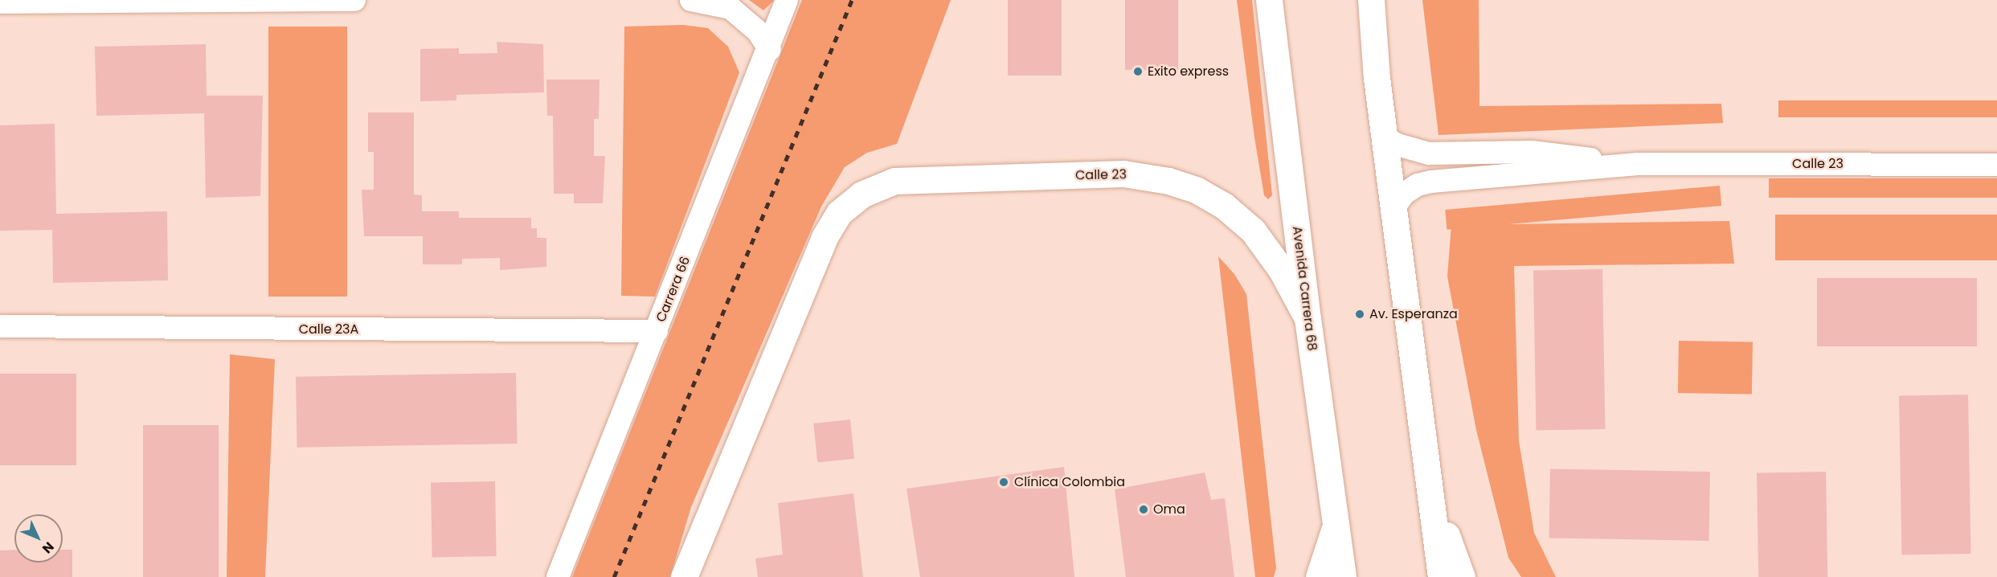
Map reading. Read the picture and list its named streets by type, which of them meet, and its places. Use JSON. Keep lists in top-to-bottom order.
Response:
{
  "streets": {
    "main road": ["Calle 23", "Avenida Carrera 68"],
    "street": ["Carrera 66", "Calle 23A"]
  },
  "crossings": [
    ["Calle 23", "Avenida Carrera 68"],
    ["Carrera 66", "Calle 23A"]
  ],
  "places": [
    "Exito express",
    "Av. Esperanza",
    "Clínica Colombia",
    "Oma"
  ],
  "north": "bottom right"
}
